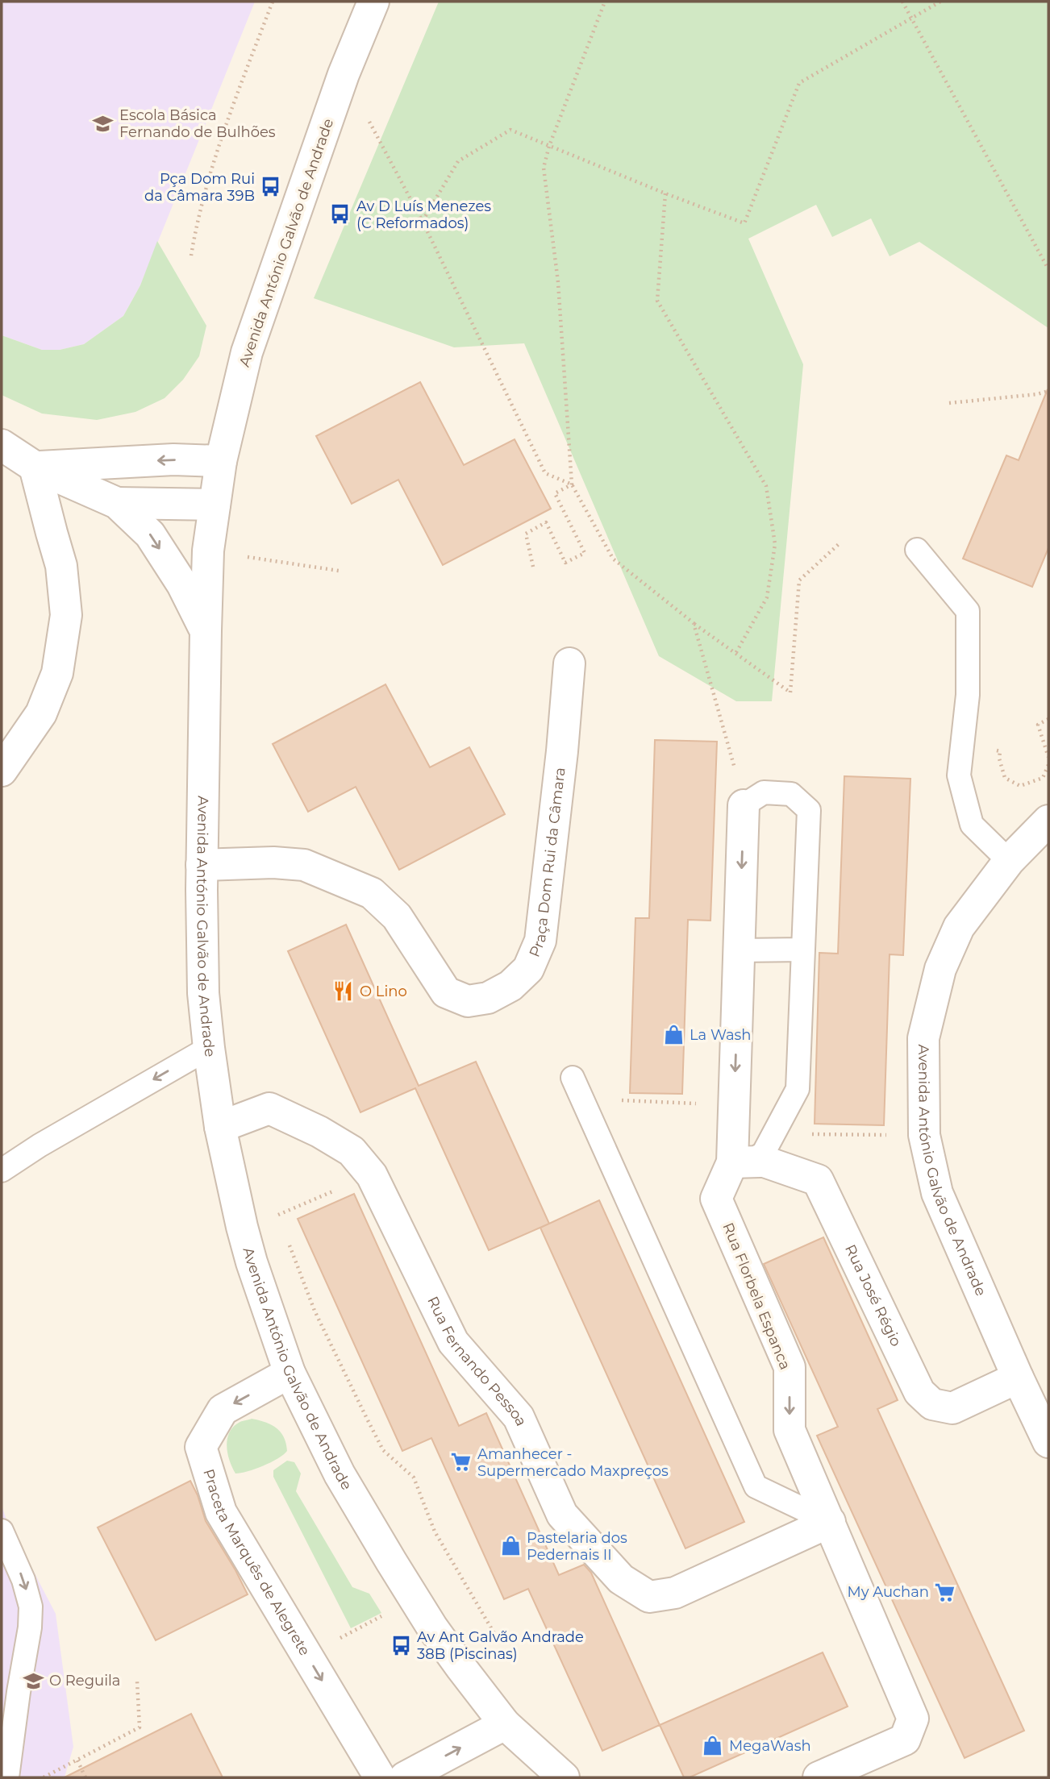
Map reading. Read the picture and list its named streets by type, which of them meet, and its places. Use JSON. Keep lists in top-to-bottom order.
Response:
{
  "streets": {
    "street": [
      "Avenida António Galvão de Andrade",
      "Praça Dom Rui da Câmara",
      "Rua José Régio",
      "Rua Florbela Espanca",
      "Rua Fernando Pessoa",
      "Praceta Marquês de Alegrete"
    ]
  },
  "crossings": [
    ["Avenida António Galvão de Andrade", "Praça Dom Rui da Câmara"],
    ["Avenida António Galvão de Andrade", "Rua José Régio"],
    ["Avenida António Galvão de Andrade", "Rua Fernando Pessoa"],
    ["Avenida António Galvão de Andrade", "Praceta Marquês de Alegrete"],
    ["Rua José Régio", "Rua Florbela Espanca"],
    ["Rua Florbela Espanca", "Rua Fernando Pessoa"]
  ],
  "one_way": ["Rua Florbela Espanca", "Praceta Marquês de Alegrete"],
  "places": {
    "school or university": ["Escola Básica Fernando de Bulhões", "O Reguila"],
    "bus stop": ["Pça Dom Rui da Câmara 39B", "Av D Luís Menezes (C Reformados)", "Av Ant Galvão Andrade 38B (Piscinas)"],
    "restaurant": ["O Lino"],
    "shop": ["La Wash", "Pastelaria dos Pedernais II", "MegaWash"],
    "supermarket": ["Amanhecer - Supermercado Maxpreços", "My Auchan"]
  }
}
